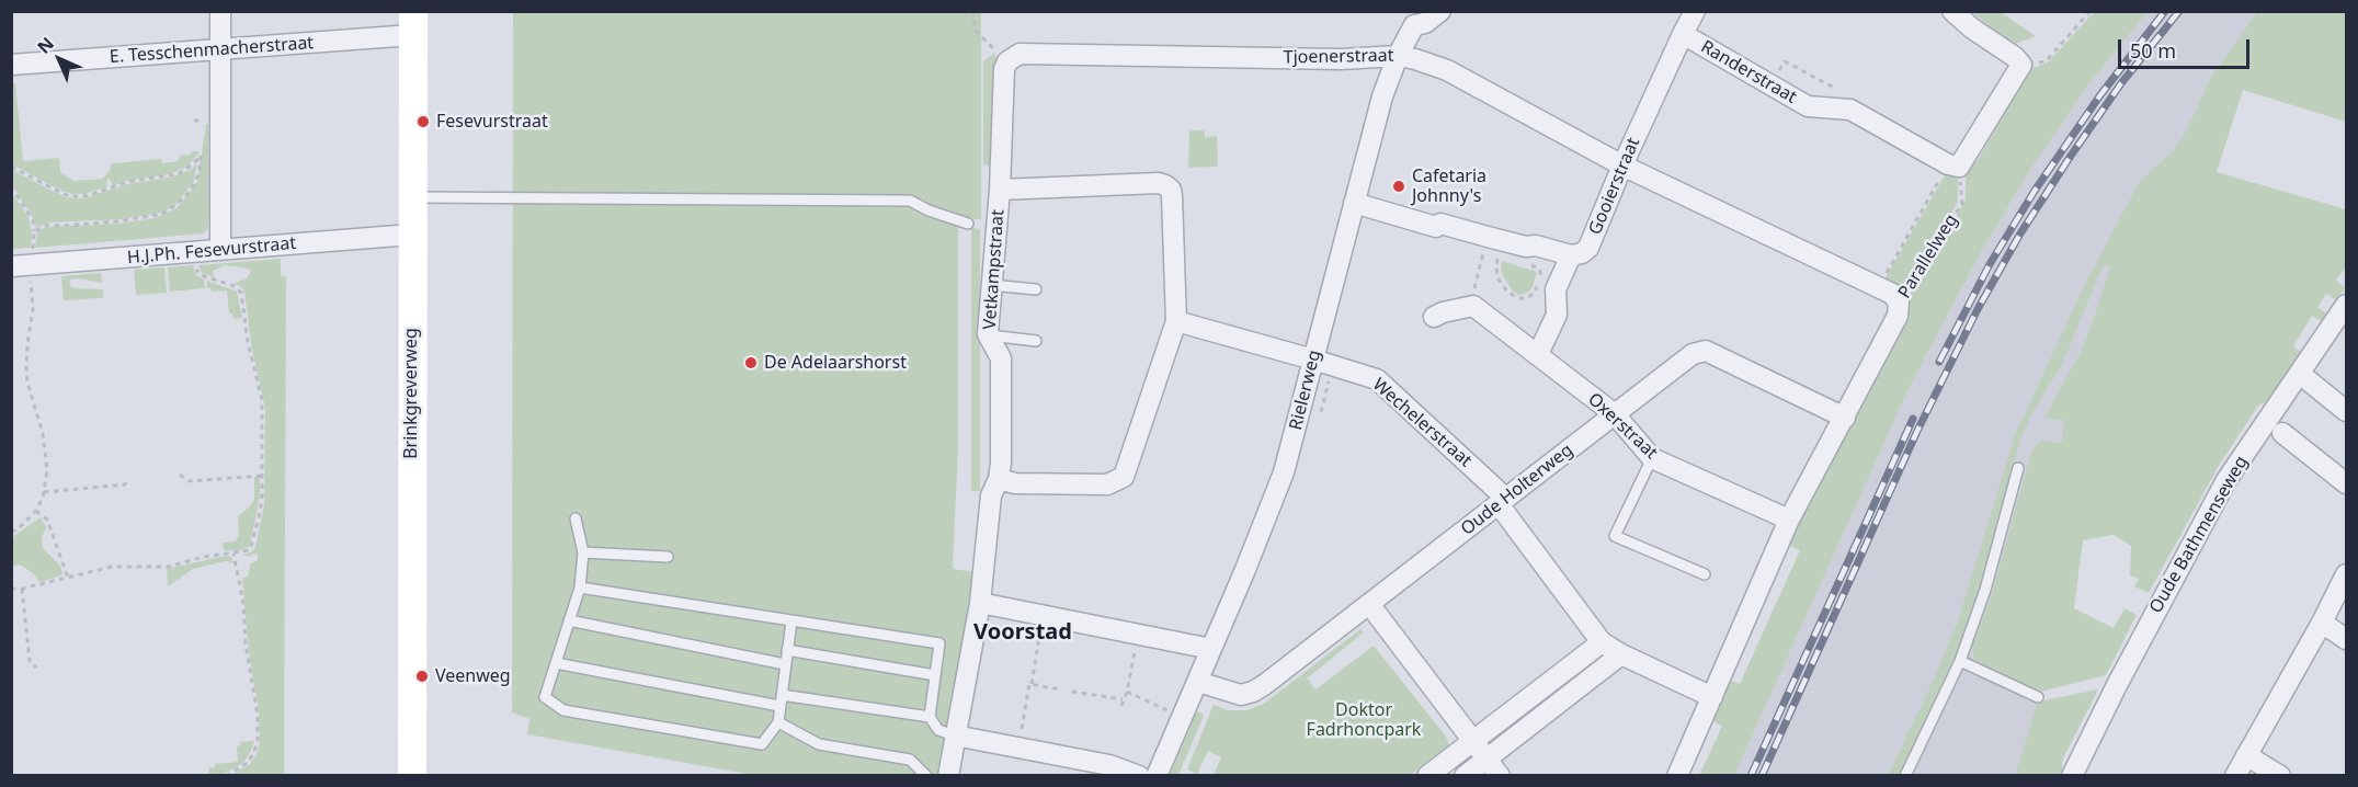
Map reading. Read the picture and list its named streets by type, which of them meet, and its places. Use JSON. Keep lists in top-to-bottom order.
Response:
{
  "streets": {
    "street": [
      "E. Tesschenmacherstraat",
      "Tjoenerstraat",
      "Randerstraat",
      "Gooierstraat",
      "H.J.Ph. Fesevurstraat",
      "Parallelweg",
      "Vetkampstraat",
      "Rielerweg",
      "Brinkgreverweg",
      "Wechelerstraat",
      "Oxerstraat",
      "Oude Holterweg",
      "Oude Bathmenseweg"
    ]
  },
  "crossings": [
    ["E. Tesschenmacherstraat", "Brinkgreverweg"],
    ["Tjoenerstraat", "Gooierstraat"],
    ["Tjoenerstraat", "Parallelweg"],
    ["Tjoenerstraat", "Rielerweg"],
    ["Randerstraat", "Gooierstraat"],
    ["Randerstraat", "Parallelweg"],
    ["Gooierstraat", "Oxerstraat"],
    ["H.J.Ph. Fesevurstraat", "Brinkgreverweg"],
    ["Parallelweg", "Oxerstraat"],
    ["Parallelweg", "Oude Holterweg"],
    ["Rielerweg", "Wechelerstraat"],
    ["Rielerweg", "Oude Holterweg"],
    ["Wechelerstraat", "Oude Holterweg"],
    ["Oxerstraat", "Oude Holterweg"]
  ],
  "districts": ["Voorstad"],
  "parks": ["Doktor Fadrhoncpark"],
  "places": [
    "Fesevurstraat",
    "Cafetaria Johnny's",
    "De Adelaarshorst",
    "Veenweg"
  ],
  "scale_bar": "50 m",
  "north": "top left"
}
